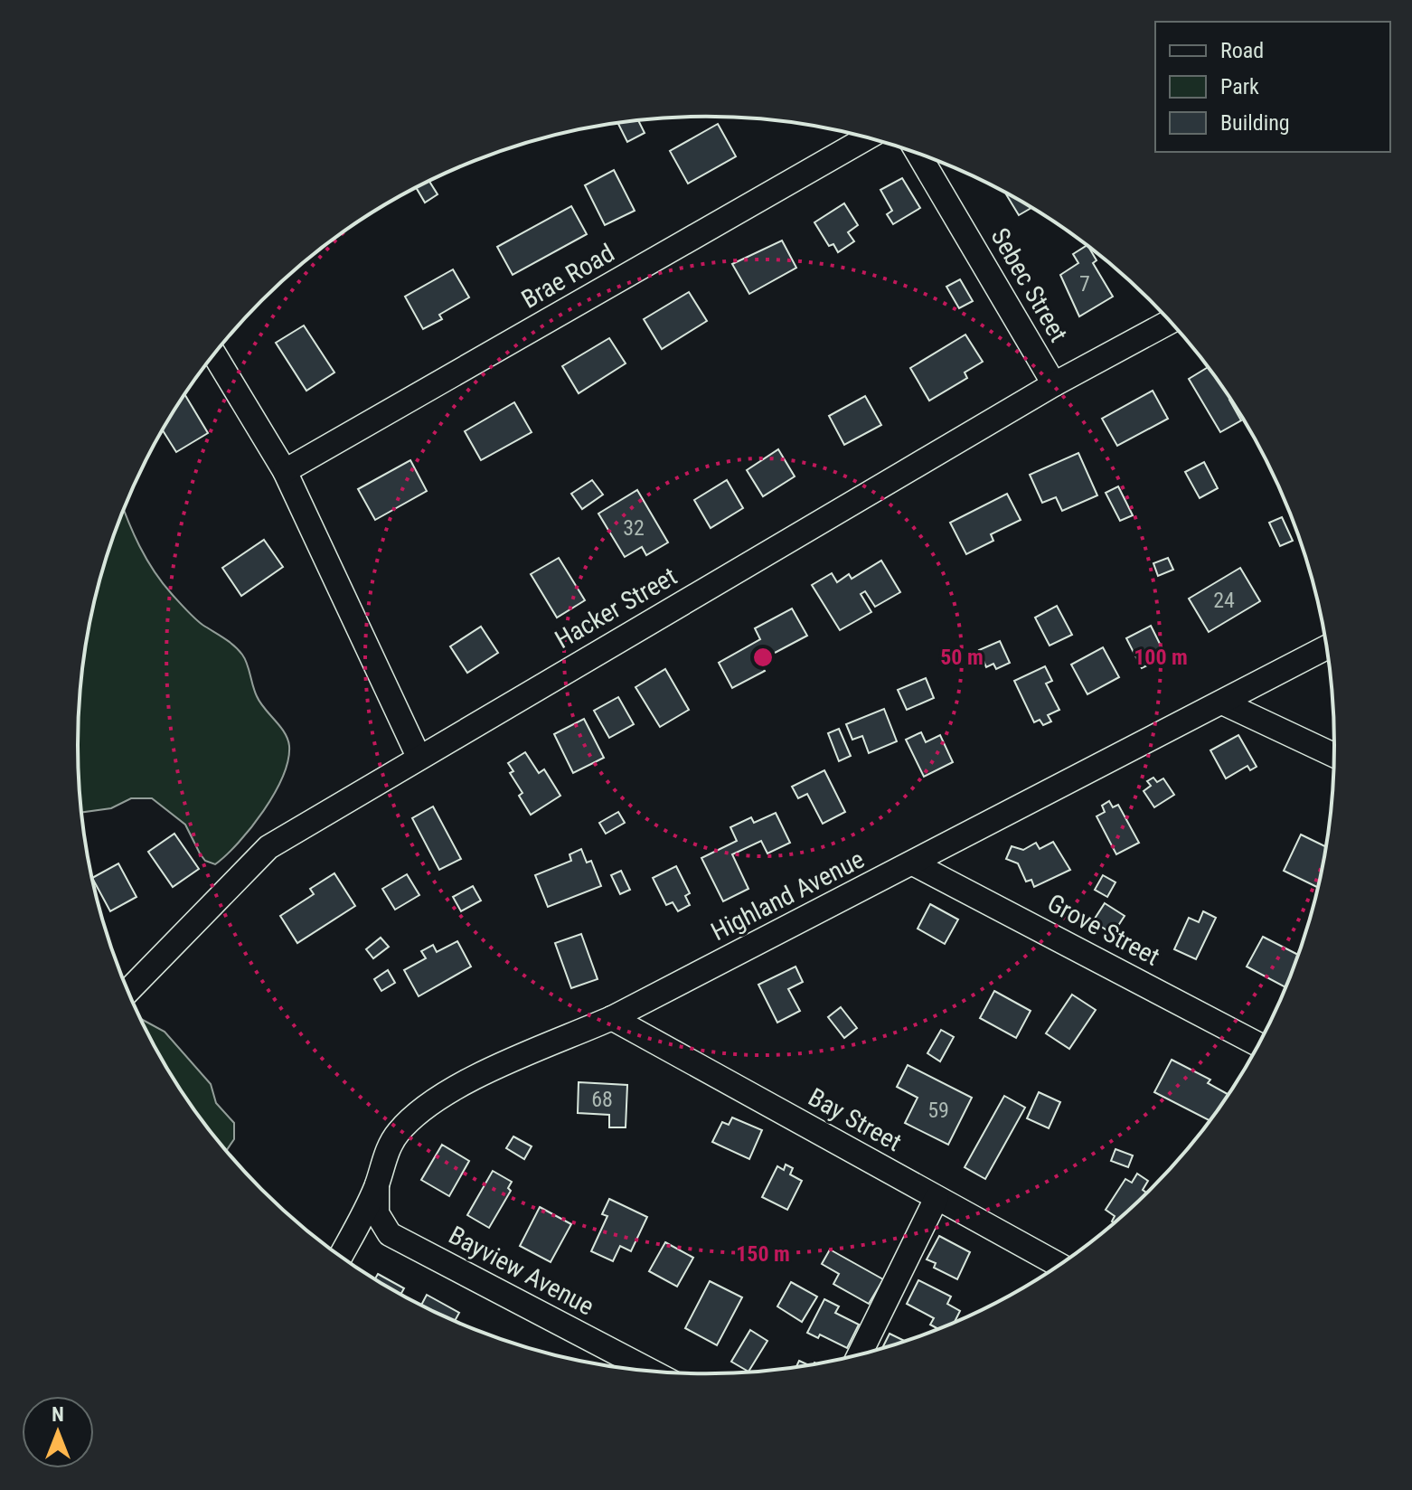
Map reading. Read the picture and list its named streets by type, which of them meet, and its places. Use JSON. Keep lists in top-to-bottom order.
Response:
{
  "streets": {
    "street": [
      "Brae Road",
      "Sebec Street",
      "Hacker Street",
      "Highland Avenue",
      "Grove Street",
      "Bay Street",
      "Bayview Avenue"
    ]
  },
  "crossings": [
    ["Sebec Street", "Hacker Street"],
    ["Highland Avenue", "Grove Street"],
    ["Highland Avenue", "Bay Street"],
    ["Highland Avenue", "Bayview Avenue"]
  ],
  "house_numbers": [
    "7",
    "32",
    "24",
    "68",
    "59"
  ],
  "legend": ["Road", "Park", "Building"],
  "north": "top",
  "rings": ["50 m", "100 m", "150 m"]
}
